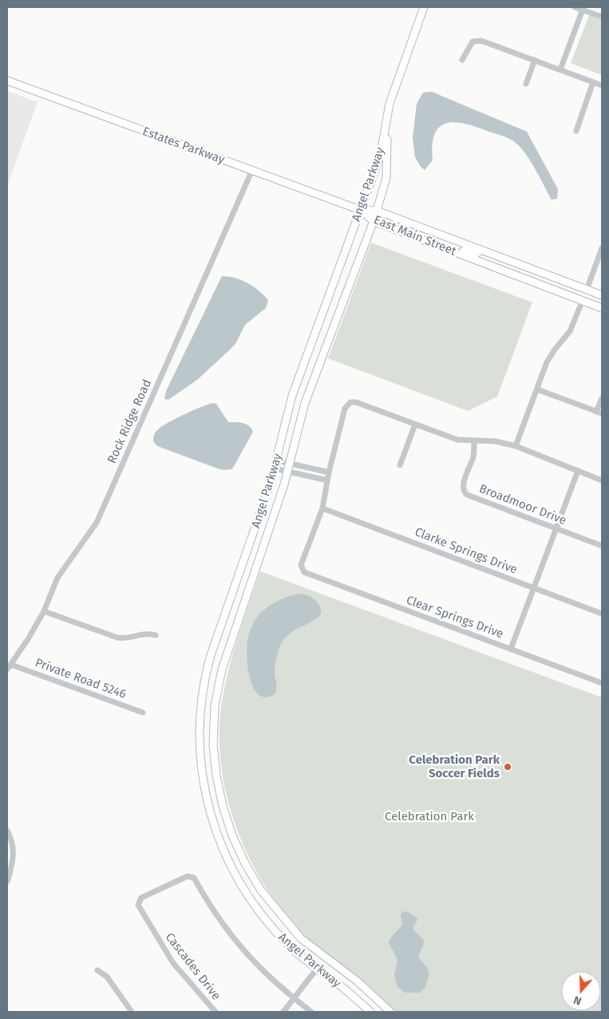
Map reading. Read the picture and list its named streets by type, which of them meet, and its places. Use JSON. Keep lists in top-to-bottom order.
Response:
{
  "streets": {
    "main road": ["Estates Parkway", "Angel Parkway", "East Main Street"],
    "street": [
      "Rock Ridge Road",
      "Broadmoor Drive",
      "Clarke Springs Drive",
      "Clear Springs Drive",
      "Private Road 5246",
      "Cascades Drive"
    ]
  },
  "crossings": [
    ["Estates Parkway", "Angel Parkway"],
    ["Estates Parkway", "East Main Street"],
    ["Estates Parkway", "Rock Ridge Road"],
    ["Angel Parkway", "East Main Street"],
    ["Rock Ridge Road", "Private Road 5246"],
    ["Clarke Springs Drive", "Clear Springs Drive"]
  ],
  "parks": ["Celebration Park"],
  "places": ["Celebration Park Soccer Fields"],
  "north": "bottom"
}
